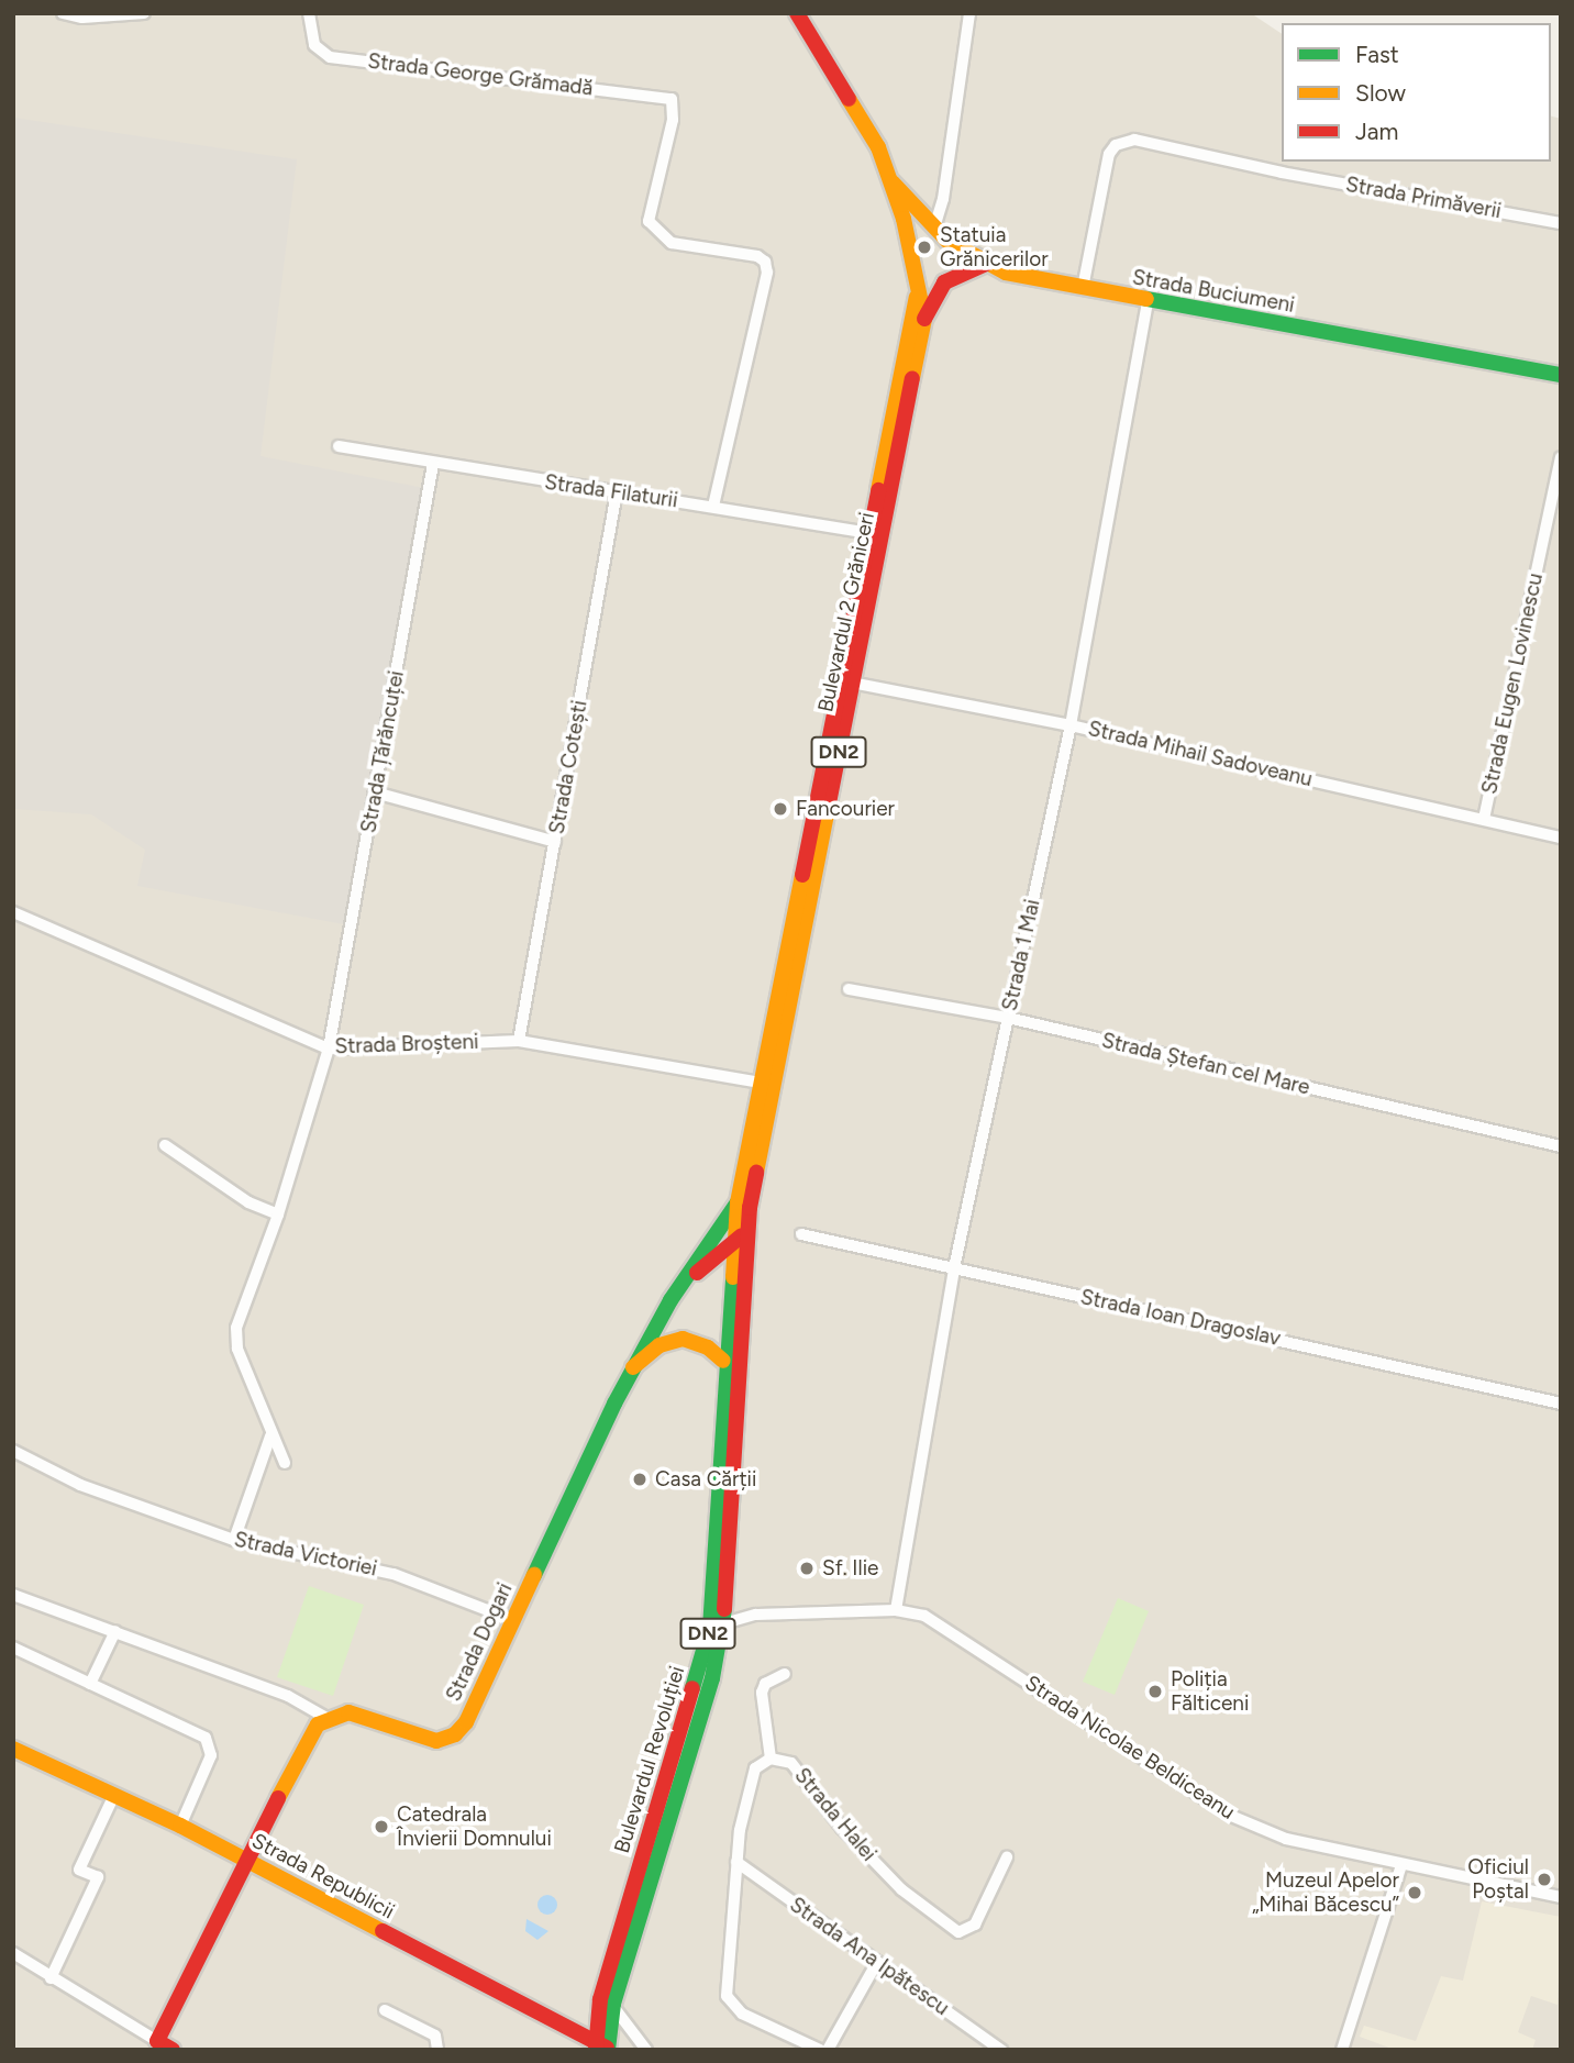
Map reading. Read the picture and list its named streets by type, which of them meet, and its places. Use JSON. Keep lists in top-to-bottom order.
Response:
{
  "streets": {
    "main road": [
      "Strada Buciumeni",
      "Bulevardul 2 Grăniceri",
      "DN2",
      "Strada Dogari",
      "Bulevardul Revoluției",
      "Strada Republicii"
    ],
    "street": [
      "Strada George Grămadă",
      "Strada Primăverii",
      "Strada Filaturii",
      "Strada Eugen Lovinescu",
      "Strada Țărăncuței",
      "Strada Mihail Sadoveanu",
      "Strada Cotești",
      "Strada 1 Mai",
      "Strada Broșteni",
      "Strada Ștefan cel Mare",
      "Strada Ioan Dragoslav",
      "Strada Victoriei",
      "Strada Nicolae Beldiceanu",
      "Strada Halei",
      "Strada Ana Ipătescu"
    ]
  },
  "crossings": [
    ["Strada George Grămadă", "Strada Filaturii"],
    ["Strada Primăverii", "Strada Buciumeni"],
    ["Strada Buciumeni", "Bulevardul 2 Grăniceri"],
    ["Strada Buciumeni", "Strada 1 Mai"],
    ["Strada Filaturii", "Bulevardul 2 Grăniceri"],
    ["Strada Filaturii", "Strada Țărăncuței"],
    ["Strada Filaturii", "Strada Cotești"],
    ["Bulevardul 2 Grăniceri", "Strada Mihail Sadoveanu"],
    ["Bulevardul 2 Grăniceri", "Strada Broșteni"],
    ["Bulevardul 2 Grăniceri", "Strada Dogari"],
    ["Bulevardul 2 Grăniceri", "Bulevardul Revoluției"],
    ["Strada Eugen Lovinescu", "Strada Mihail Sadoveanu"],
    ["Strada Țărăncuței", "Strada Broșteni"],
    ["Strada Mihail Sadoveanu", "Strada 1 Mai"],
    ["Strada Cotești", "Strada Broșteni"],
    ["Strada 1 Mai", "Strada Ștefan cel Mare"],
    ["Strada 1 Mai", "Strada Ioan Dragoslav"],
    ["Strada 1 Mai", "Strada Nicolae Beldiceanu"],
    ["Strada Victoriei", "Strada Dogari"],
    ["Strada Dogari", "Bulevardul Revoluției"],
    ["Strada Nicolae Beldiceanu", "Bulevardul Revoluției"],
    ["Bulevardul Revoluției", "Strada Republicii"],
    ["Strada Halei", "Strada Ana Ipătescu"]
  ],
  "places": [
    "Statuia Grănicerilor",
    "Fancourier",
    "Casa Cărții",
    "Sf. Ilie",
    "Poliția Fălticeni",
    "Catedrala Învierii Domnului",
    "Oficiul Poștal",
    "Muzeul Apelor „Mihai Băcescu”"
  ],
  "legend": ["Fast", "Slow", "Jam"]
}
